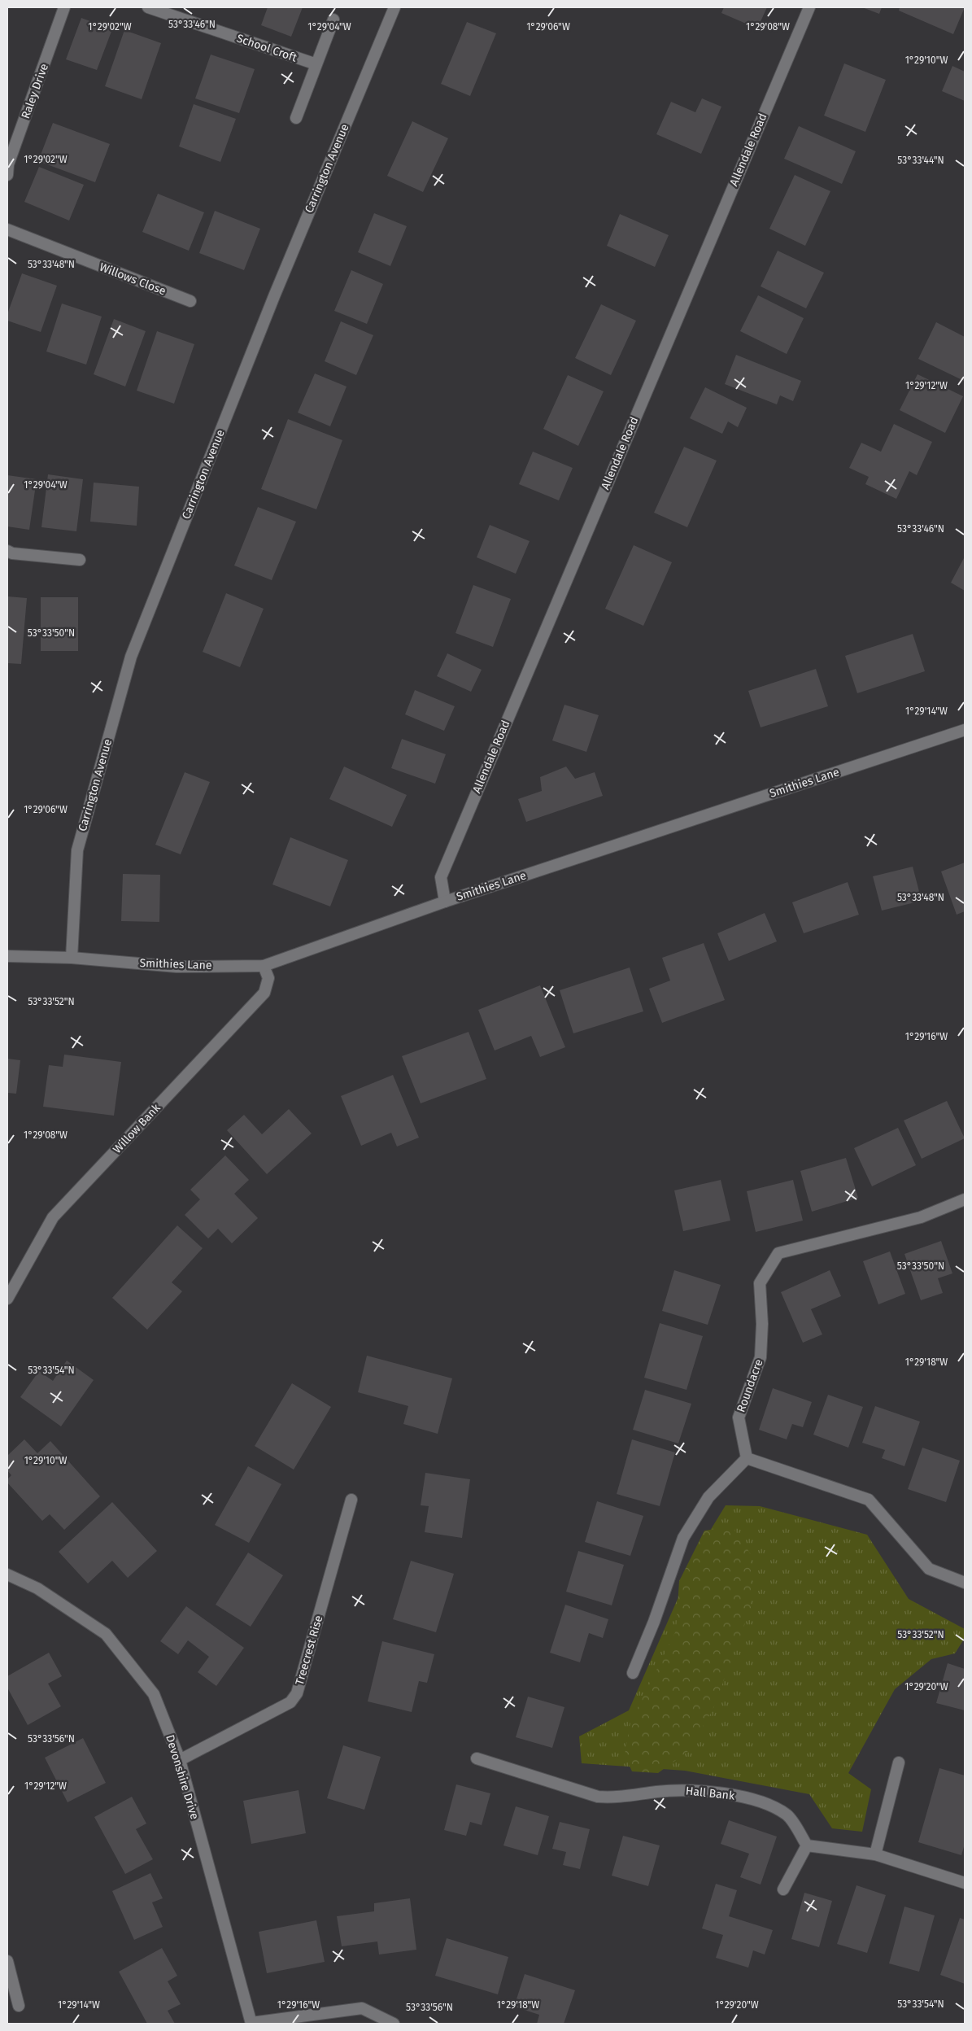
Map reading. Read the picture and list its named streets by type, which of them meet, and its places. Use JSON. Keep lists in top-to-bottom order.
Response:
{
  "streets": {
    "street": [
      "School Croft",
      "Raley Drive",
      "Allendale Road",
      "Carrington Avenue",
      "Willows Close",
      "Smithies Lane",
      "Willow Bank",
      "Roundacre",
      "Treecrest Rise",
      "Devonshire Drive",
      "Hall Bank"
    ]
  },
  "crossings": [
    ["Allendale Road", "Smithies Lane"],
    ["Carrington Avenue", "Smithies Lane"],
    ["Smithies Lane", "Willow Bank"],
    ["Treecrest Rise", "Devonshire Drive"]
  ],
  "coordinates": [
    "53°33'46\"N",
    "1°29'02\"W",
    "1°29'04\"W",
    "1°29'06\"W",
    "1°29'08\"W",
    "1°29'10\"W",
    "53°33'44\"N",
    "53°33'48\"N",
    "1°29'12\"W",
    "53°33'50\"N",
    "1°29'14\"W",
    "53°33'52\"N",
    "1°29'16\"W",
    "1°29'18\"W",
    "53°33'54\"N",
    "1°29'20\"W",
    "53°33'56\"N"
  ]
}
